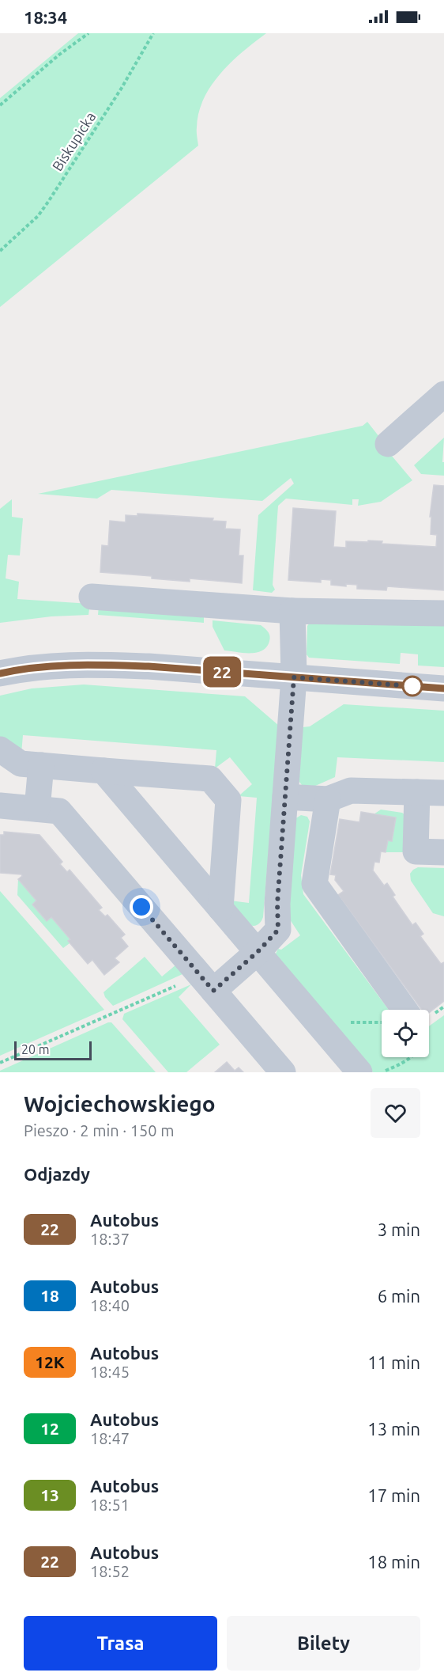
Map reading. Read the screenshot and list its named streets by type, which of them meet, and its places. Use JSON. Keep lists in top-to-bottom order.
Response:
{
  "streets": {
    "path": ["Biskupicka"]
  },
  "lines": ["bus line 22"],
  "scale_bar": "20 m",
  "page": {
    "status": "18:34",
    "on_map": "22",
    "scale": "20 m",
    "heading": [
      ["Wojciechowskiego", "Pieszo · 2 min · 150 m"],
      "Odjazdy"
    ],
    "list": [
      {
        "mark": "22",
        "name": "Autobus",
        "note": "18:37",
        "value": "3 min"
      },
      {
        "mark": "18",
        "name": "Autobus",
        "note": "18:40",
        "value": "6 min"
      },
      {
        "mark": "12K",
        "name": "Autobus",
        "note": "18:45",
        "value": "11 min"
      },
      {
        "mark": "12",
        "name": "Autobus",
        "note": "18:47",
        "value": "13 min"
      },
      {
        "mark": "13",
        "name": "Autobus",
        "note": "18:51",
        "value": "17 min"
      },
      {
        "mark": "22",
        "name": "Autobus",
        "note": "18:52",
        "value": "18 min"
      }
    ],
    "buttons": ["Trasa", "Bilety"]
  }
}
